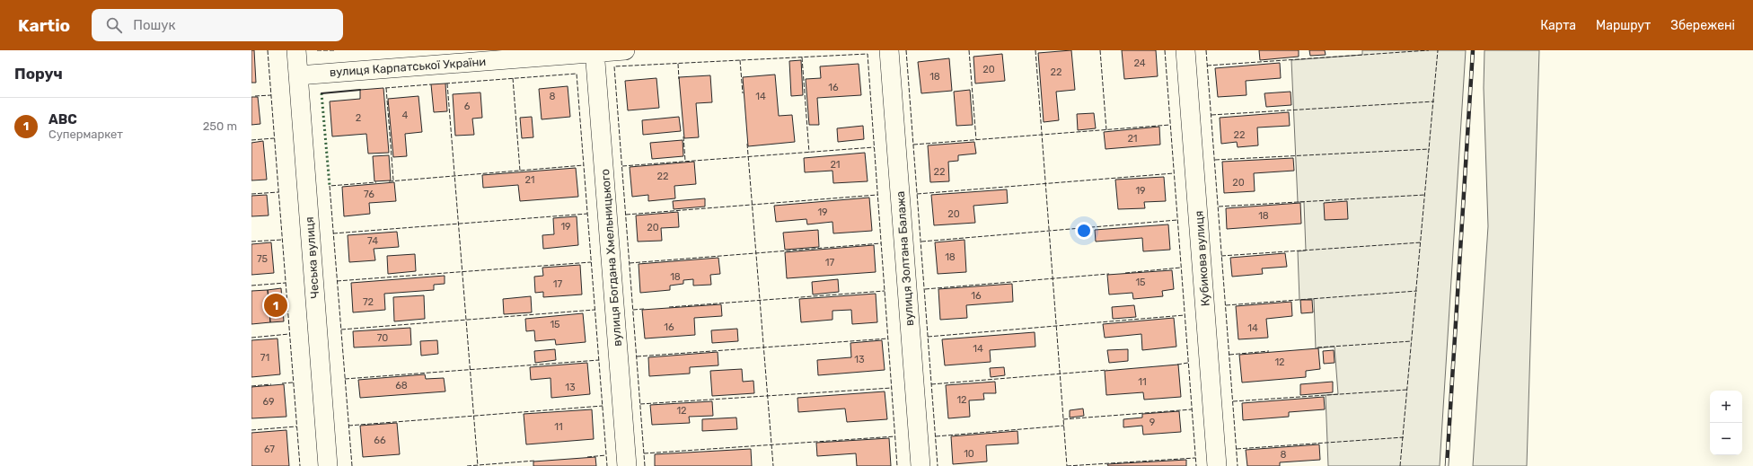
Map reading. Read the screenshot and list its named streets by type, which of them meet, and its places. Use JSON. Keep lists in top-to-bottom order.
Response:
{
  "streets": {
    "street": [
      "вулиця Карпатської України",
      "Чеська вулиця",
      "вулиця Богдана Хмельницького",
      "вулиця Золтана Балажа",
      "Кубикова вулиця"
    ]
  },
  "crossings": [
    ["вулиця Карпатської України", "Чеська вулиця"],
    ["вулиця Карпатської України", "вулиця Богдана Хмельницького"]
  ],
  "house_numbers": [
    "24",
    "20",
    "22",
    "18",
    "16",
    "8",
    "14",
    "6",
    "4",
    "2",
    "22",
    "21",
    "21",
    "22",
    "22",
    "21",
    "20",
    "19",
    "76",
    "19",
    "20",
    "18",
    "19",
    "20",
    "74",
    "18",
    "75",
    "17",
    "18",
    "15",
    "17",
    "16",
    "72",
    "15",
    "16",
    "14",
    "70",
    "14",
    "71",
    "13",
    "12",
    "11",
    "68",
    "13",
    "12",
    "69",
    "12",
    "9",
    "11",
    "66",
    "67",
    "10",
    "8"
  ],
  "page": {
    "header": "Kartio",
    "search": "Пошук",
    "nav": ["Карта", "Маршрут", "Збережені"],
    "heading": "Поруч",
    "list": [
      {
        "mark": "1",
        "name": "ABC",
        "note": "Супермаркет",
        "value": "250 m"
      }
    ],
    "pins": "1",
    "map_buttons": ["+", "−"]
  }
}
